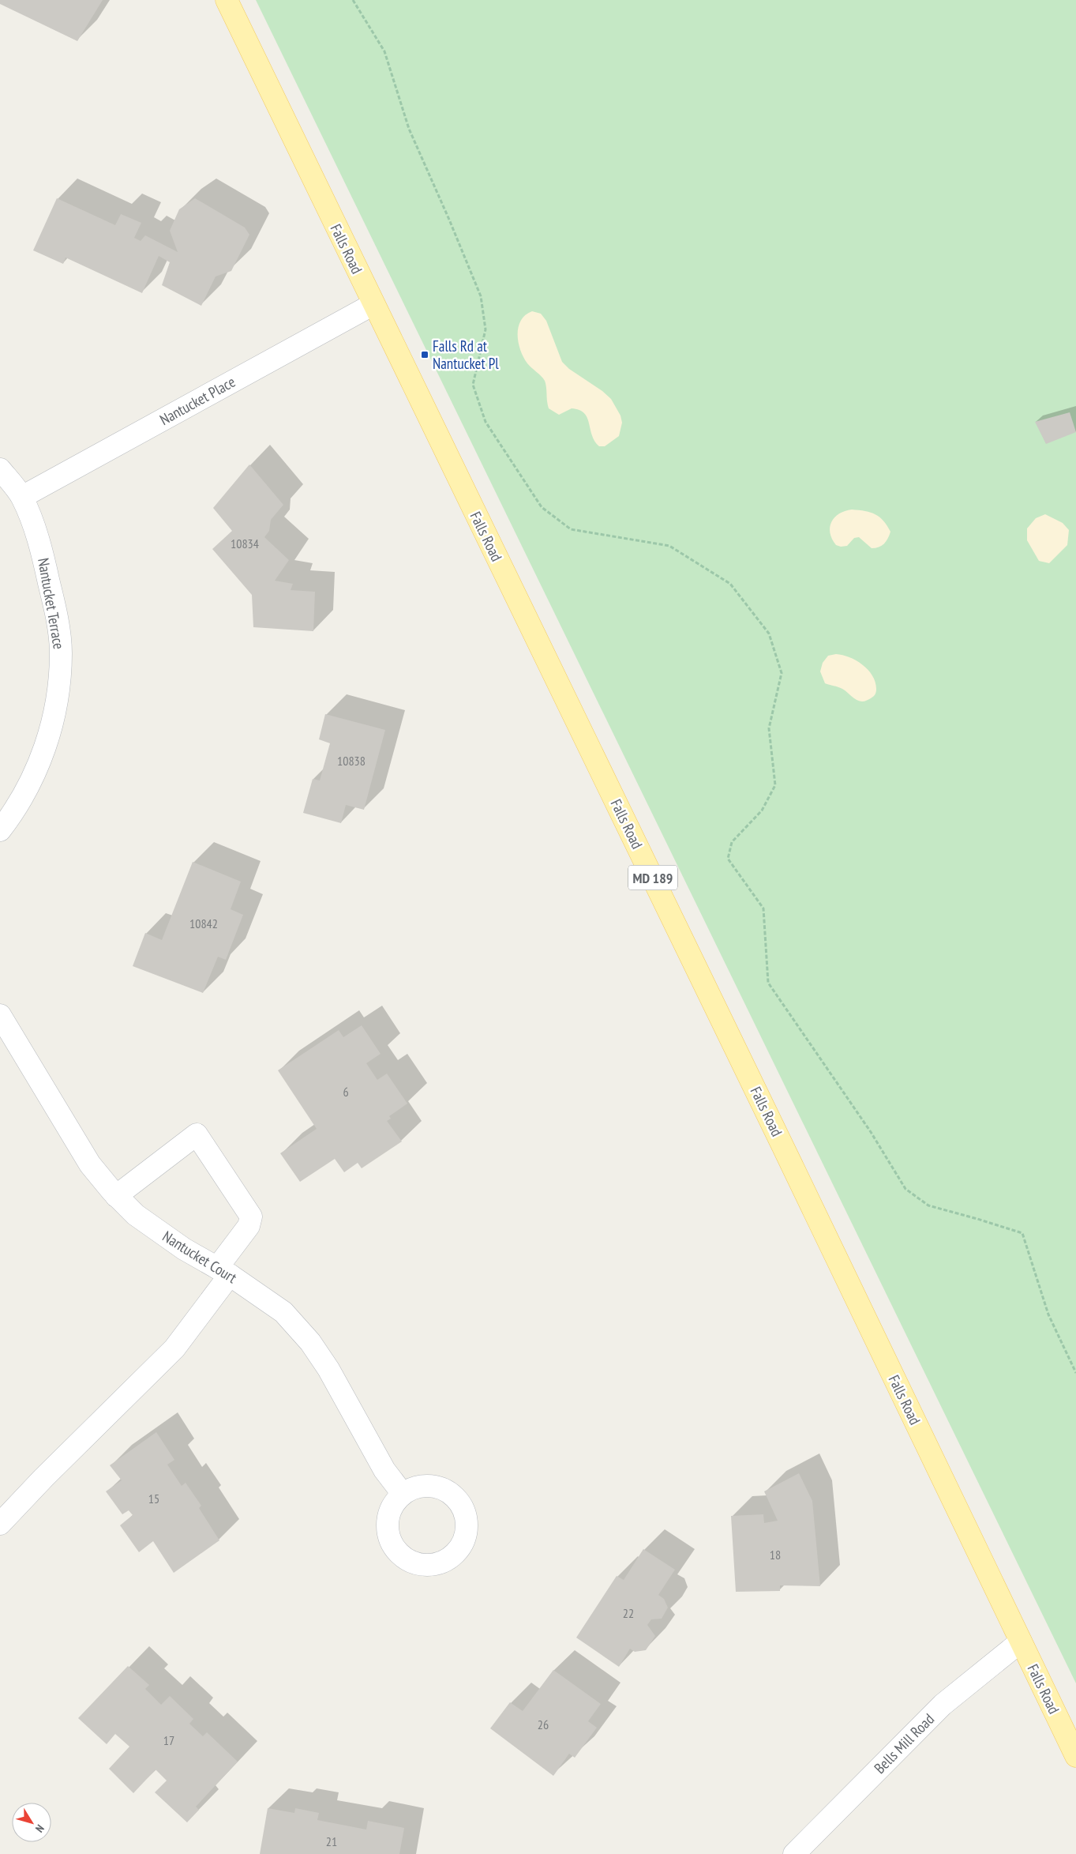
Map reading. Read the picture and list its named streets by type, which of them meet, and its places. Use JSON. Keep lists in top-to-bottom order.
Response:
{
  "streets": {
    "main road": ["Falls Road", "MD 189"],
    "street": [
      "Nantucket Place",
      "Nantucket Terrace",
      "Nantucket Court",
      "Bells Mill Road"
    ]
  },
  "crossings": [
    ["Falls Road", "Nantucket Place"],
    ["Falls Road", "Bells Mill Road"],
    ["Nantucket Place", "Nantucket Terrace"]
  ],
  "places": {
    "transit": ["Falls Rd at Nantucket Pl"]
  },
  "house_numbers": [
    "10834",
    "10838",
    "10842",
    "6",
    "15",
    "18",
    "22",
    "26",
    "17",
    "21"
  ],
  "north": "bottom right"
}
